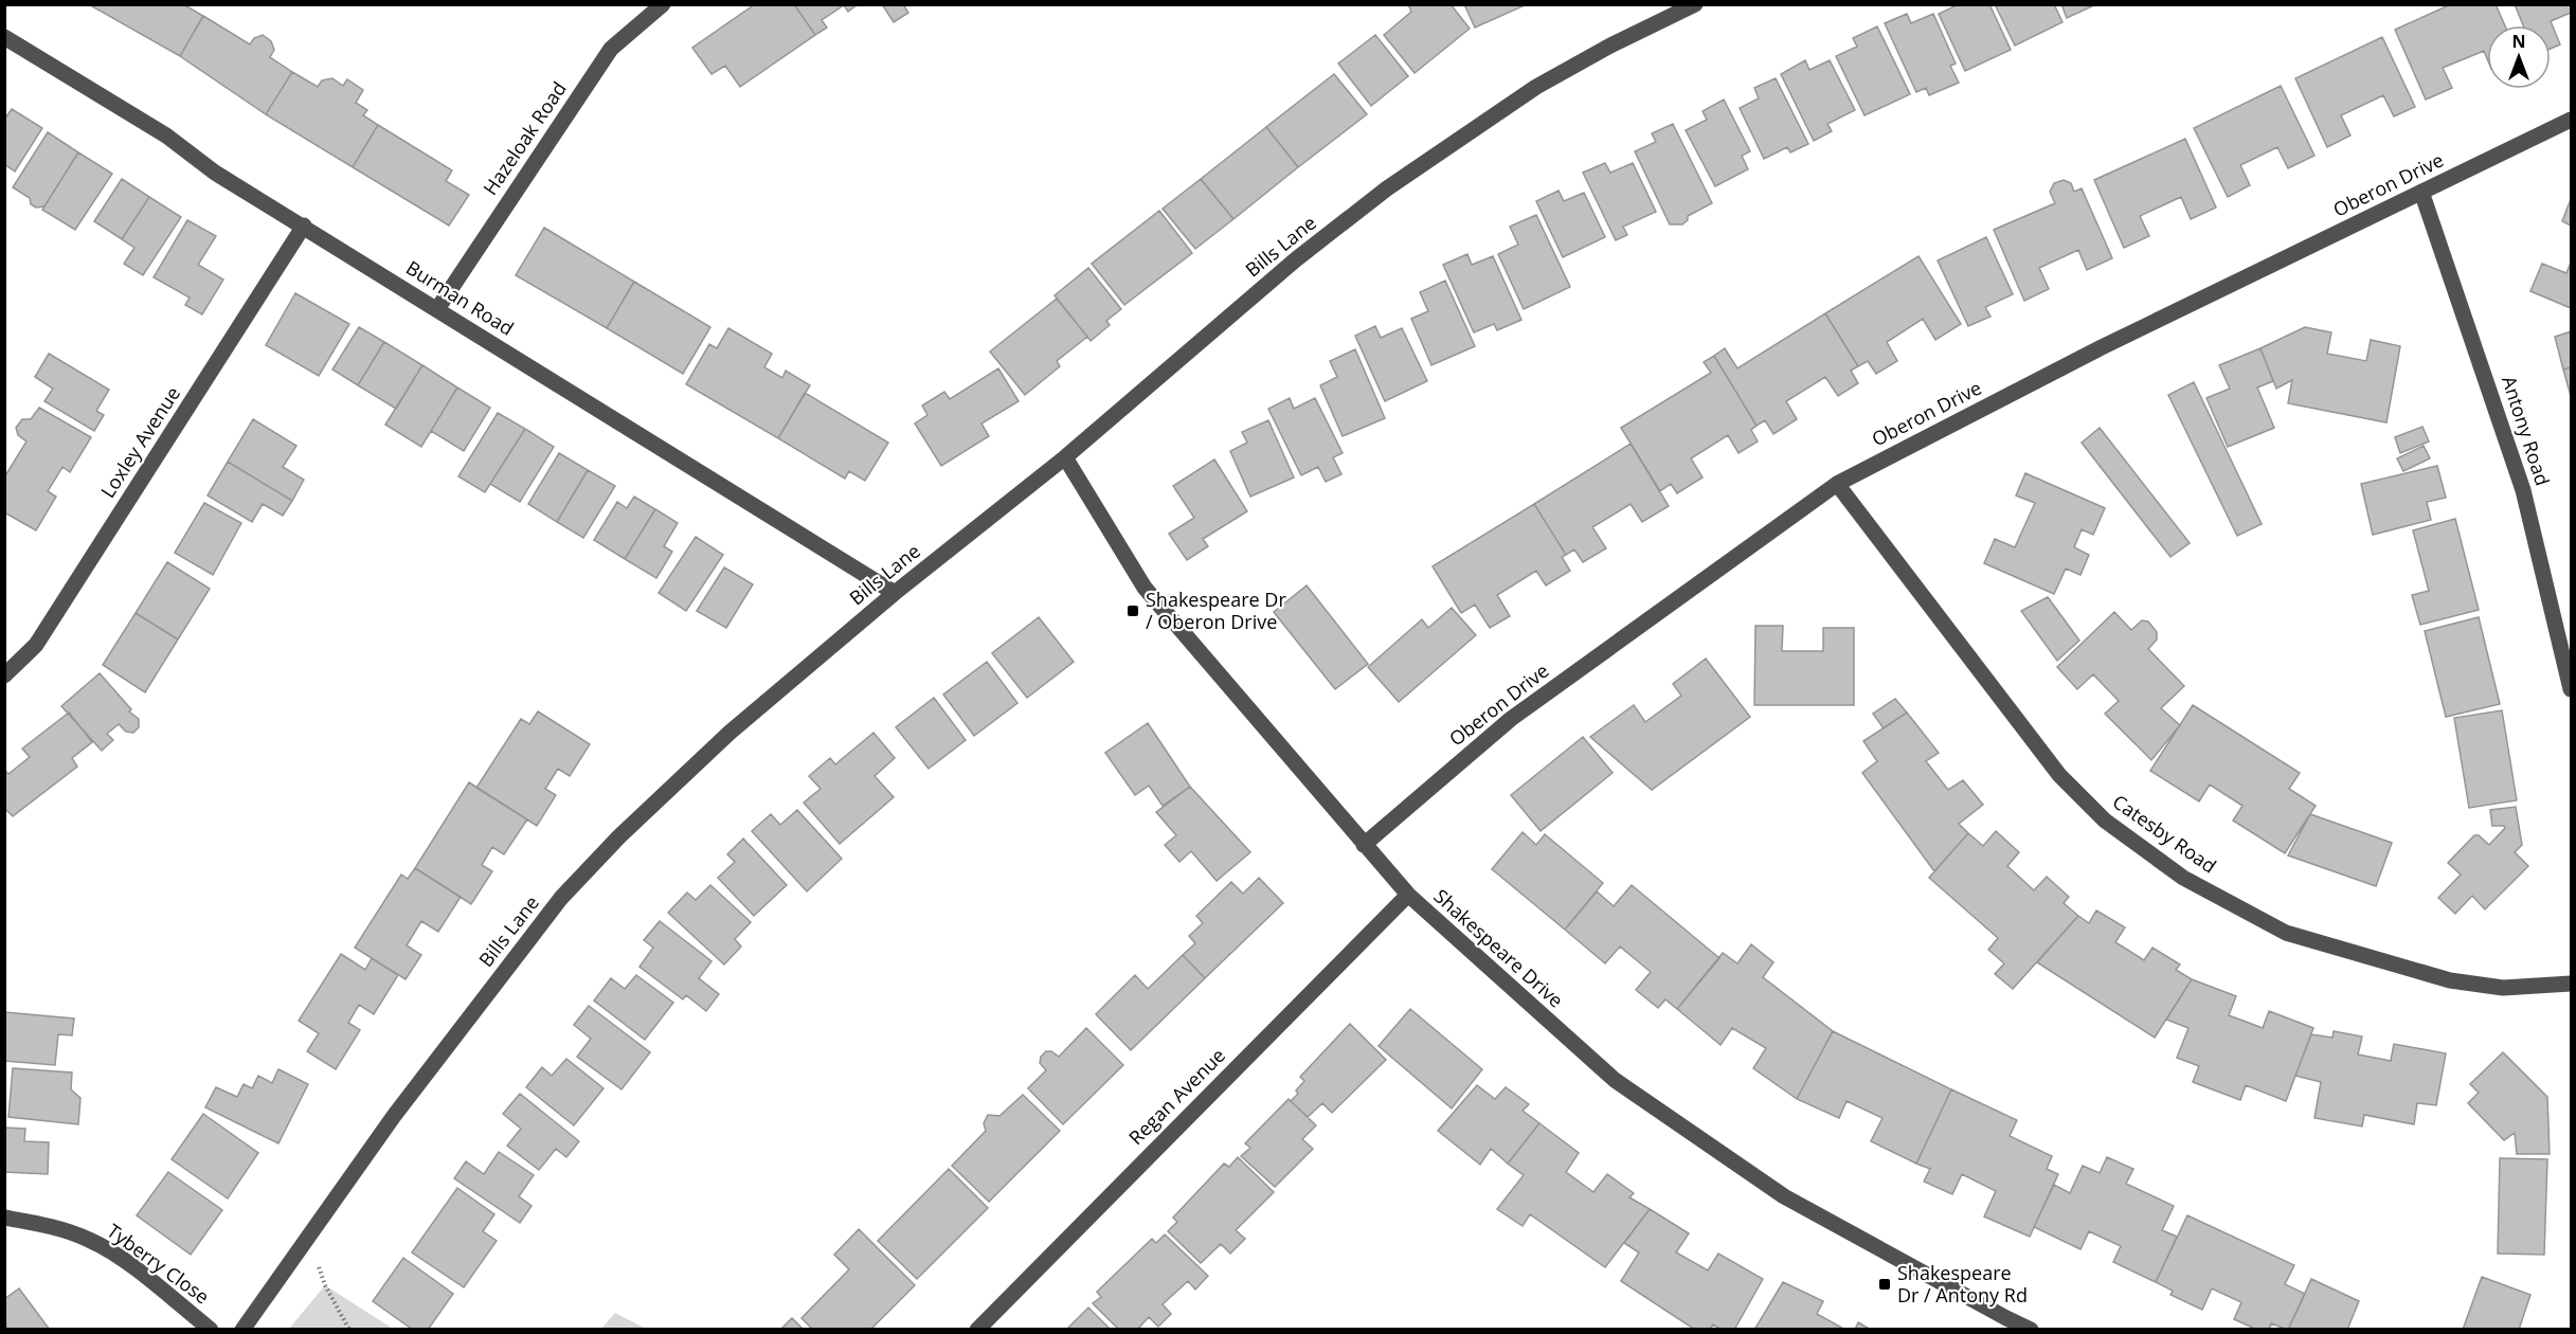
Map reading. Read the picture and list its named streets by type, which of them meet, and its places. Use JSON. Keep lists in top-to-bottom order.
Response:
{
  "streets": {
    "street": [
      "Hazeloak Road",
      "Oberon Drive",
      "Bills Lane",
      "Burman Road",
      "Antony Road",
      "Loxley Avenue",
      "Catesby Road",
      "Shakespeare Drive",
      "Regan Avenue",
      "Tyberry Close"
    ]
  },
  "crossings": [
    ["Hazeloak Road", "Burman Road"],
    ["Oberon Drive", "Antony Road"],
    ["Oberon Drive", "Catesby Road"],
    ["Oberon Drive", "Shakespeare Drive"],
    ["Bills Lane", "Burman Road"],
    ["Bills Lane", "Shakespeare Drive"],
    ["Burman Road", "Loxley Avenue"],
    ["Shakespeare Drive", "Regan Avenue"]
  ],
  "places": {
    "transit": ["Shakespeare Dr / Oberon Drive", "Shakespeare Dr / Antony Rd"]
  },
  "north": "top"
}
